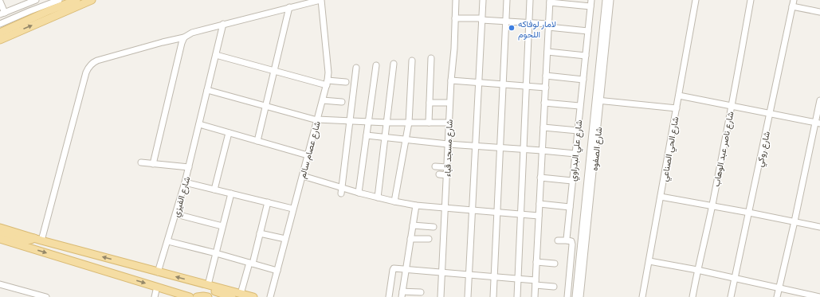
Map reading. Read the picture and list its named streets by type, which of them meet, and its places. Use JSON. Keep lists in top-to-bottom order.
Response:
{
  "streets": {
    "street": [
      "شارع مسجد قباء",
      "شارع الصفوه",
      "شارع الحي الصناعي",
      "شارع ناصر عبد الوهاب",
      "شارع روكي",
      "شارع عصام سالم",
      "شارع علي البدراوي",
      "شارع الفيزي"
    ]
  },
  "places": ["لامار لوفاكه اللحوم"]
}
